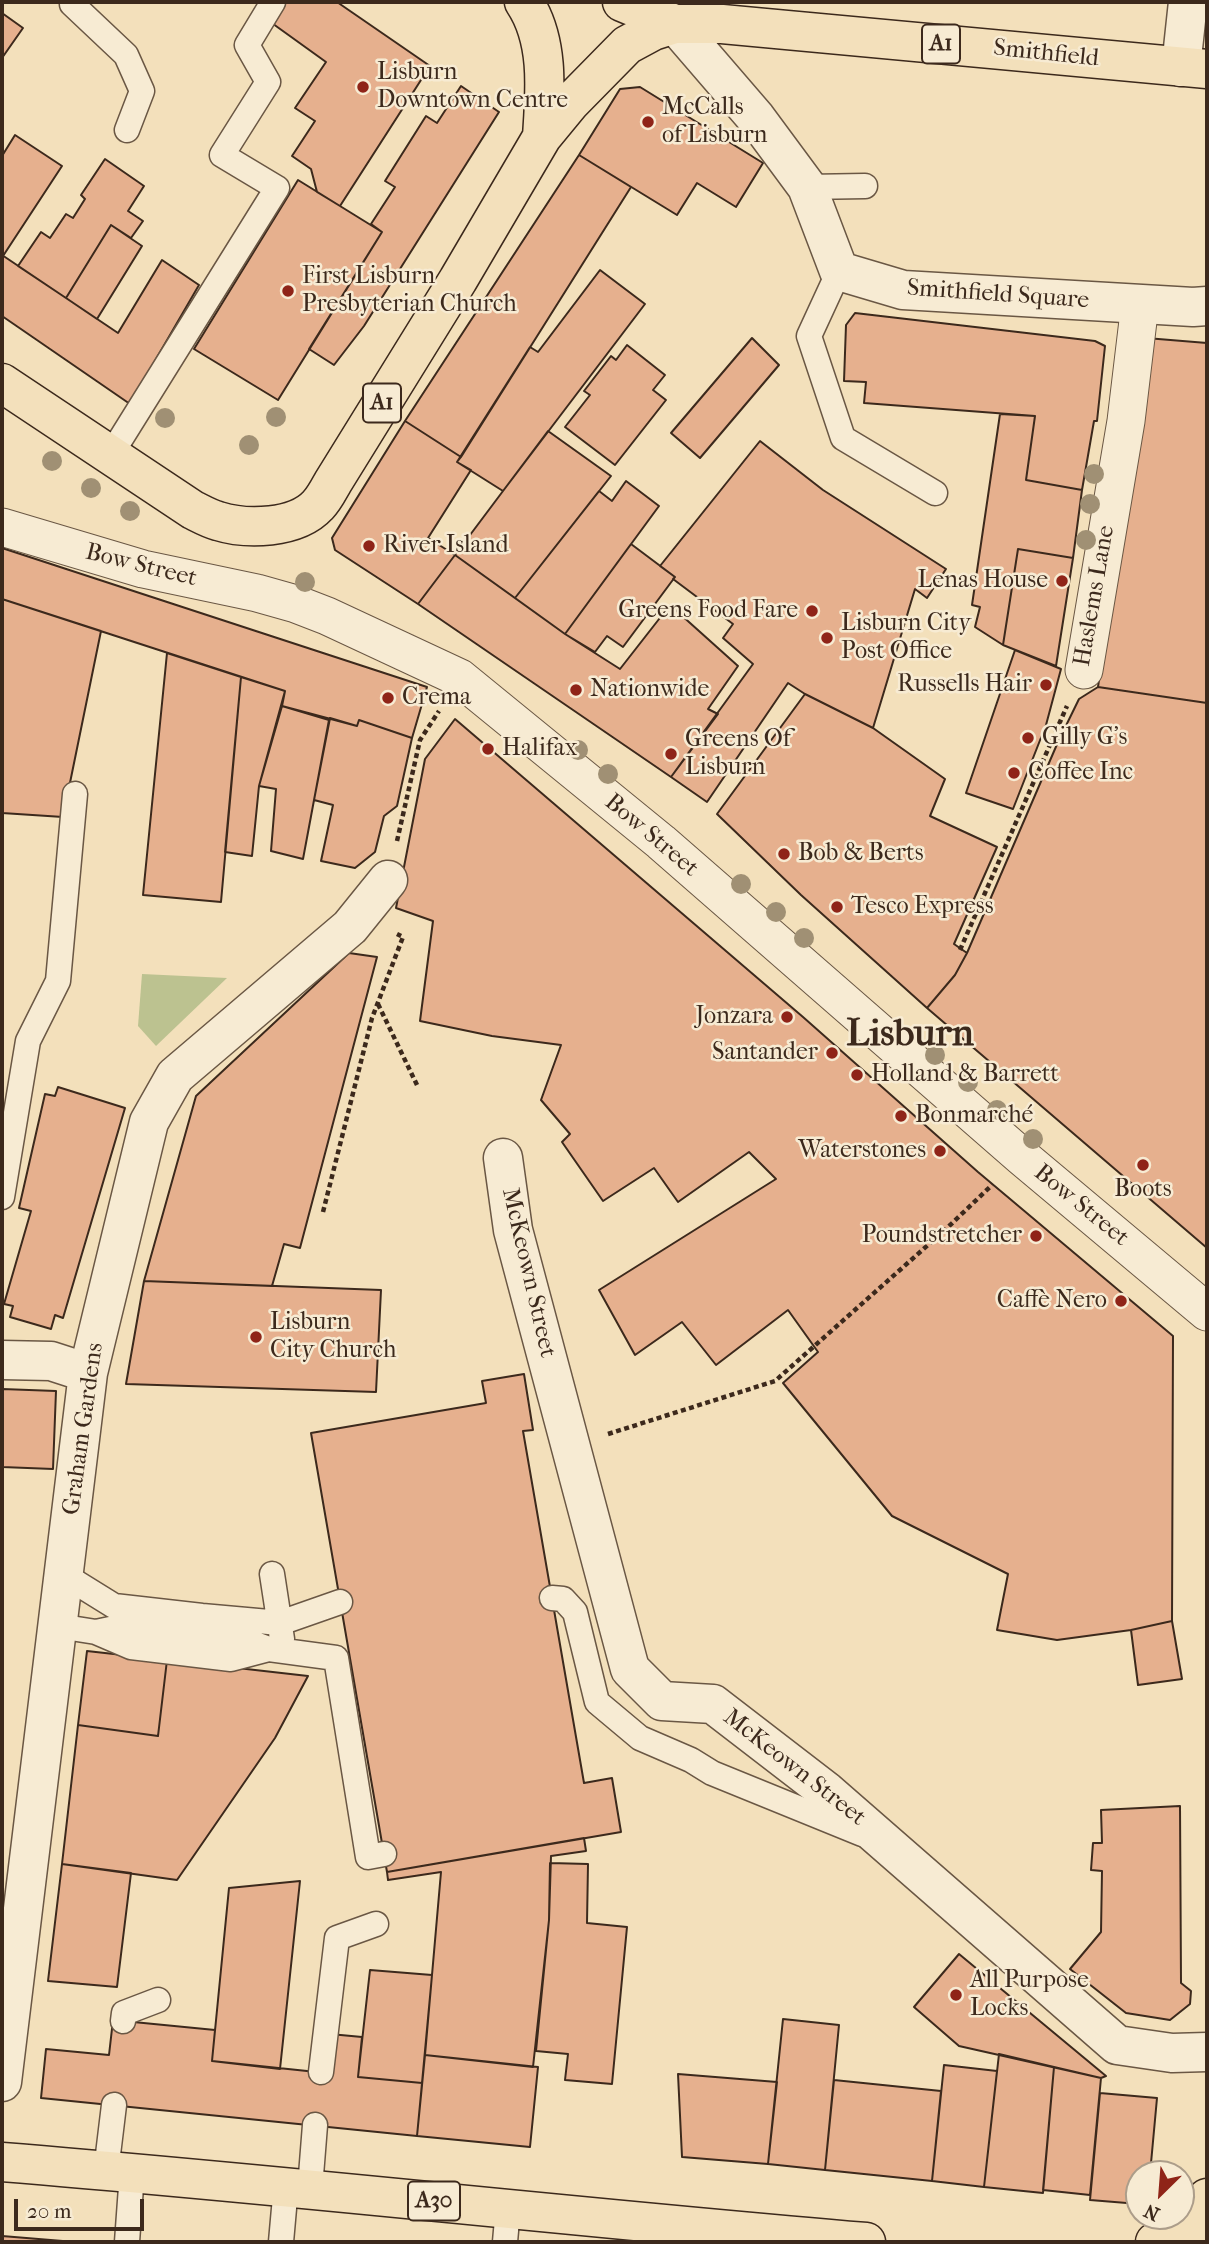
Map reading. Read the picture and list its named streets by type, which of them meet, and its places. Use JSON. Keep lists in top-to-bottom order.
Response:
{
  "streets": {
    "main road": ["A1", "Smithfield", "A30"],
    "street": [
      "Smithfield Square",
      "Bow Street",
      "Haslems Lane",
      "McKeown Street",
      "Graham Gardens"
    ]
  },
  "crossings": [
    ["A1", "Smithfield"],
    ["Smithfield Square", "Haslems Lane"]
  ],
  "districts": ["Lisburn"],
  "places": [
    "Lisburn Downtown Centre",
    "McCalls of Lisburn",
    "First Lisburn Presbyterian Church",
    "River Island",
    "Lenas House",
    "Greens Food Fare",
    "Lisburn City Post Office",
    "Russells Hair",
    "Nationwide",
    "Crema",
    "Gilly G's",
    "Halifax",
    "Greens Of Lisburn",
    "Coffee Inc",
    "Bob & Berts",
    "Tesco Express",
    "Jonzara",
    "Santander",
    "Holland & Barrett",
    "Bonmarché",
    "Waterstones",
    "Boots",
    "Poundstretcher",
    "Caffè Nero",
    "Lisburn City Church",
    "All Purpose Locks"
  ],
  "scale_bar": "20 m",
  "north": "bottom left"
}
